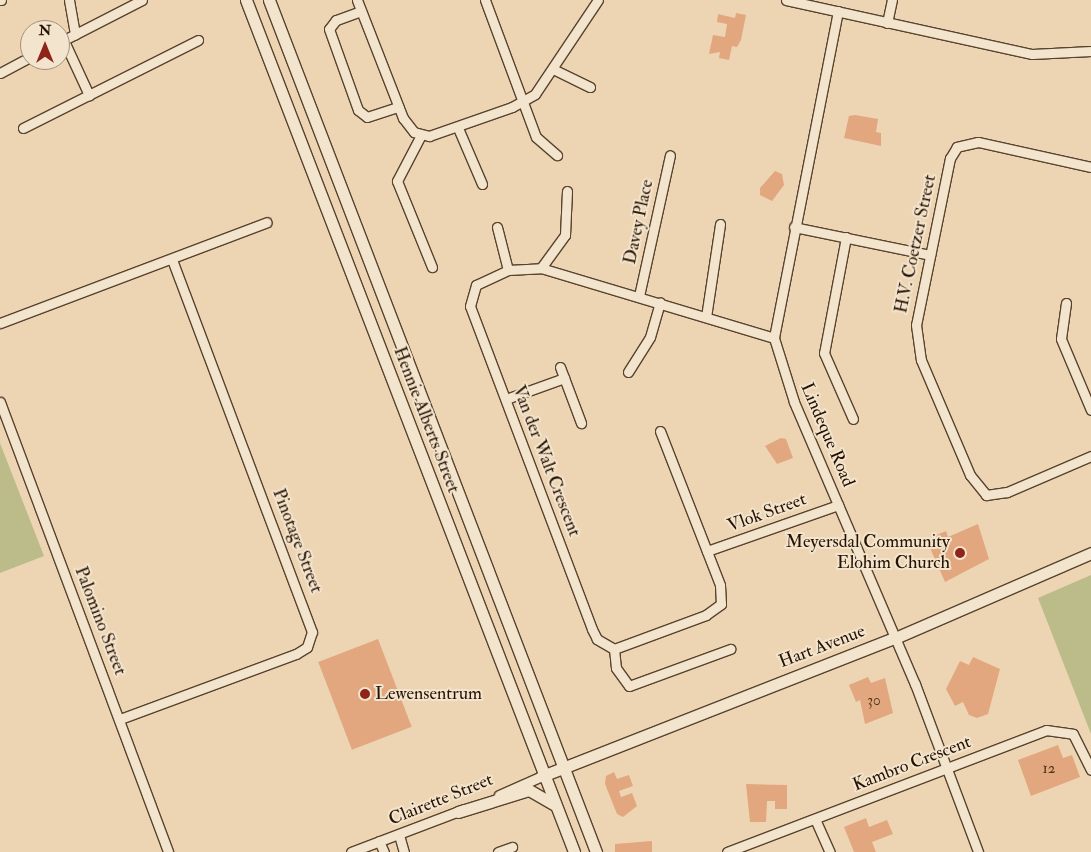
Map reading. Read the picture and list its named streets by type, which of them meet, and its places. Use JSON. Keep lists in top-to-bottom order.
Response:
{
  "streets": {
    "street": [
      "Davey Place",
      "H.V. Coetzer Street",
      "Hennie Alberts Street",
      "Lindeque Road",
      "Van der Walt Crescent",
      "Vlok Street",
      "Pinotage Street",
      "Palomino Street",
      "Hart Avenue",
      "Kambro Crescent",
      "Clairette Street"
    ]
  },
  "crossings": [
    ["Davey Place", "Van der Walt Crescent"],
    ["Hennie Alberts Street", "Hart Avenue"],
    ["Hennie Alberts Street", "Clairette Street"],
    ["Lindeque Road", "Van der Walt Crescent"],
    ["Lindeque Road", "Vlok Street"],
    ["Lindeque Road", "Hart Avenue"],
    ["Lindeque Road", "Kambro Crescent"],
    ["Pinotage Street", "Palomino Street"],
    ["Hart Avenue", "Clairette Street"]
  ],
  "places": ["Meyersdal Community Elohim Church", "Lewensentrum"],
  "house_numbers": ["30", "12"],
  "north": "top"
}
